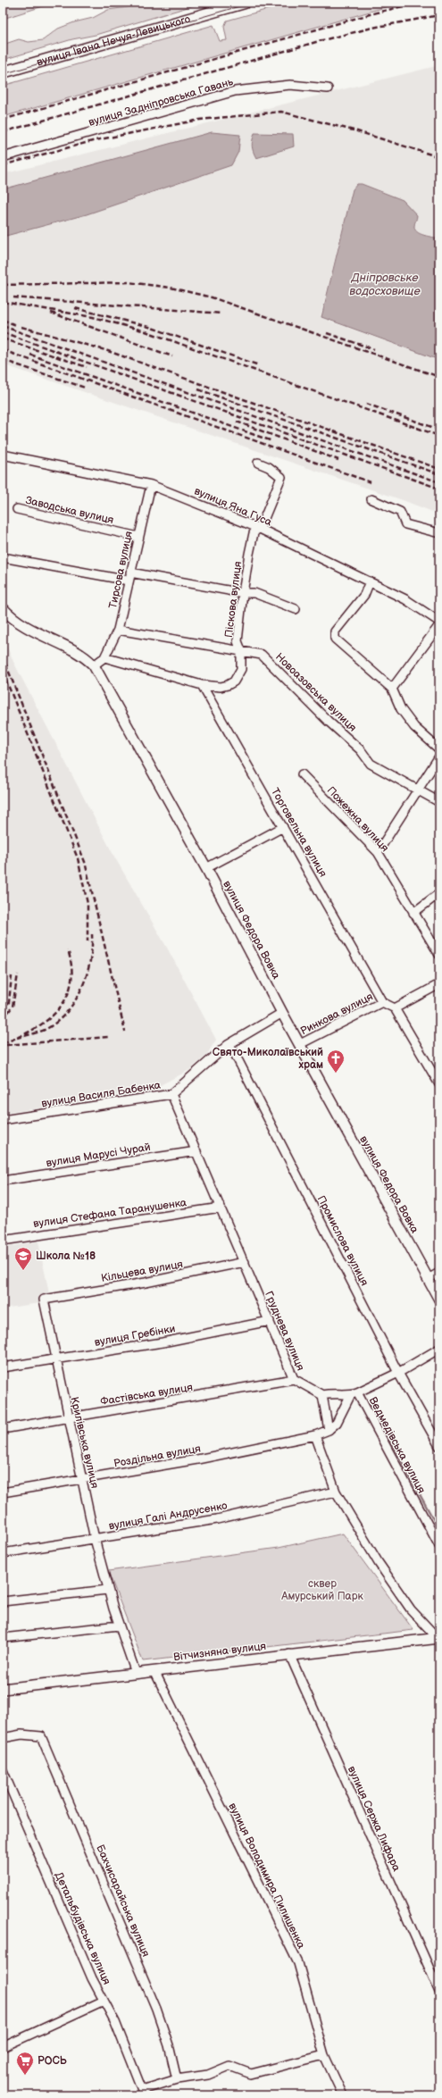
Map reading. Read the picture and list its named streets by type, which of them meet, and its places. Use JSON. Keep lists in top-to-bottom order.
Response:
{
  "streets": {
    "main road": ["вулиця Івана Нечуя-Левицького"],
    "street": [
      "вулиця Задніпровська Гавань",
      "вулиця Яна Гуса",
      "Заводська вулиця",
      "Тирсова вулиця",
      "Піскова вулиця",
      "Новоазовська вулиця",
      "Пожежна вулиця",
      "Торговельна вулиця",
      "вулиця Федора Вовка",
      "Ринкова вулиця",
      "вулиця Василя Бабенка",
      "вулиця Марусі Чурай",
      "вулиця Стефана Таранушенка",
      "Промислова вулиця",
      "Кільцева вулиця",
      "Груднева вулиця",
      "вулиця Гребінки",
      "Фастівська вулиця",
      "Крилівська вулиця",
      "Ведмедівська вулиця",
      "Роздільна вулиця",
      "вулиця Галі Андрусенко",
      "Вітчизняна вулиця",
      "вулиця Сержа Лифара",
      "вулиця Володимира Пилишенка",
      "Бахчисарайська вулиця",
      "Детальбудівська вулиця"
    ]
  },
  "crossings": [
    ["вулиця Яна Гуса", "Тирсова вулиця"],
    ["вулиця Яна Гуса", "Піскова вулиця"],
    ["Заводська вулиця", "Тирсова вулиця"],
    ["Тирсова вулиця", "Новоазовська вулиця"],
    ["Піскова вулиця", "Новоазовська вулиця"],
    ["Піскова вулиця", "Торговельна вулиця"],
    ["Торговельна вулиця", "Ринкова вулиця"],
    ["вулиця Федора Вовка", "Ринкова вулиця"],
    ["вулиця Федора Вовка", "вулиця Василя Бабенка"],
    ["вулиця Василя Бабенка", "Промислова вулиця"],
    ["вулиця Василя Бабенка", "Груднева вулиця"],
    ["вулиця Марусі Чурай", "Груднева вулиця"],
    ["вулиця Стефана Таранушенка", "Груднева вулиця"],
    ["Кільцева вулиця", "Груднева вулиця"],
    ["Кільцева вулиця", "Крилівська вулиця"],
    ["Груднева вулиця", "вулиця Гребінки"],
    ["Груднева вулиця", "Фастівська вулиця"],
    ["вулиця Гребінки", "Крилівська вулиця"],
    ["Фастівська вулиця", "Крилівська вулиця"],
    ["Крилівська вулиця", "Роздільна вулиця"],
    ["Крилівська вулиця", "вулиця Галі Андрусенко"],
    ["Крилівська вулиця", "Вітчизняна вулиця"],
    ["Вітчизняна вулиця", "вулиця Сержа Лифара"],
    ["Вітчизняна вулиця", "вулиця Володимира Пилишенка"]
  ],
  "water": ["Дніпровське водосховище"],
  "parks": ["сквер Амурський Парк"],
  "places": {
    "church": ["Свято-Миколаївський храм"],
    "school or university": ["Школа №18"],
    "supermarket": ["РОСЬ"]
  }
}
